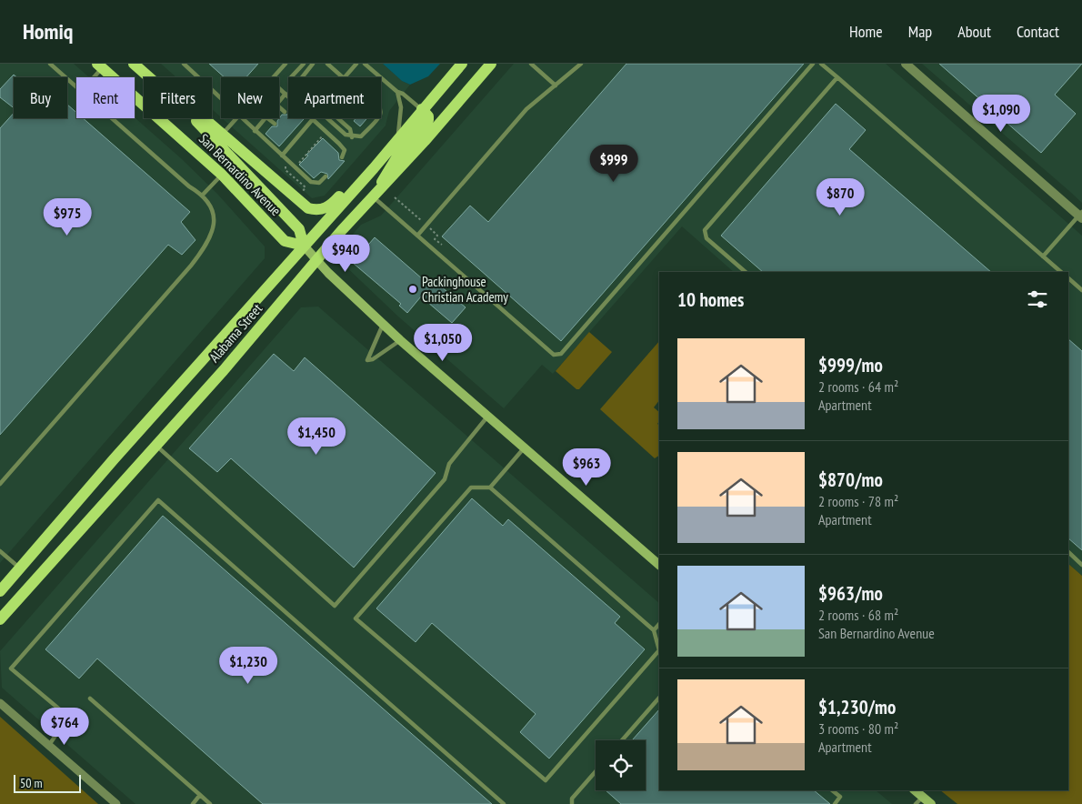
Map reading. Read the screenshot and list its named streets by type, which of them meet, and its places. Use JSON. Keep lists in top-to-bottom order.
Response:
{
  "streets": {
    "main road": ["San Bernardino Avenue", "Alabama Street"]
  },
  "crossings": [
    ["San Bernardino Avenue", "Alabama Street"]
  ],
  "places": ["Packinghouse Christian Academy"],
  "scale_bar": "50 m",
  "page": {
    "header": "Homiq",
    "nav": [
      "Home",
      "Map",
      "About",
      "Contact"
    ],
    "chip": [
      "Buy",
      "Rent",
      "Filters",
      "New",
      "Apartment"
    ],
    "price": [
      "$1,090",
      "$999",
      "$870",
      "$975",
      "$940",
      "$1,050",
      "$1,450",
      "$963",
      "$1,230",
      "$764"
    ],
    "heading": "10 homes",
    "list": [
      {
        "name": "$999/mo",
        "note": "2 rooms · 64 m² · Apartment"
      },
      {
        "name": "$870/mo",
        "note": "2 rooms · 78 m² · Apartment"
      },
      {
        "name": "$963/mo",
        "note": "2 rooms · 68 m² · San Bernardino Avenue"
      },
      {
        "name": "$1,230/mo",
        "note": "3 rooms · 80 m² · Apartment"
      }
    ],
    "scale": "50 m"
  }
}
